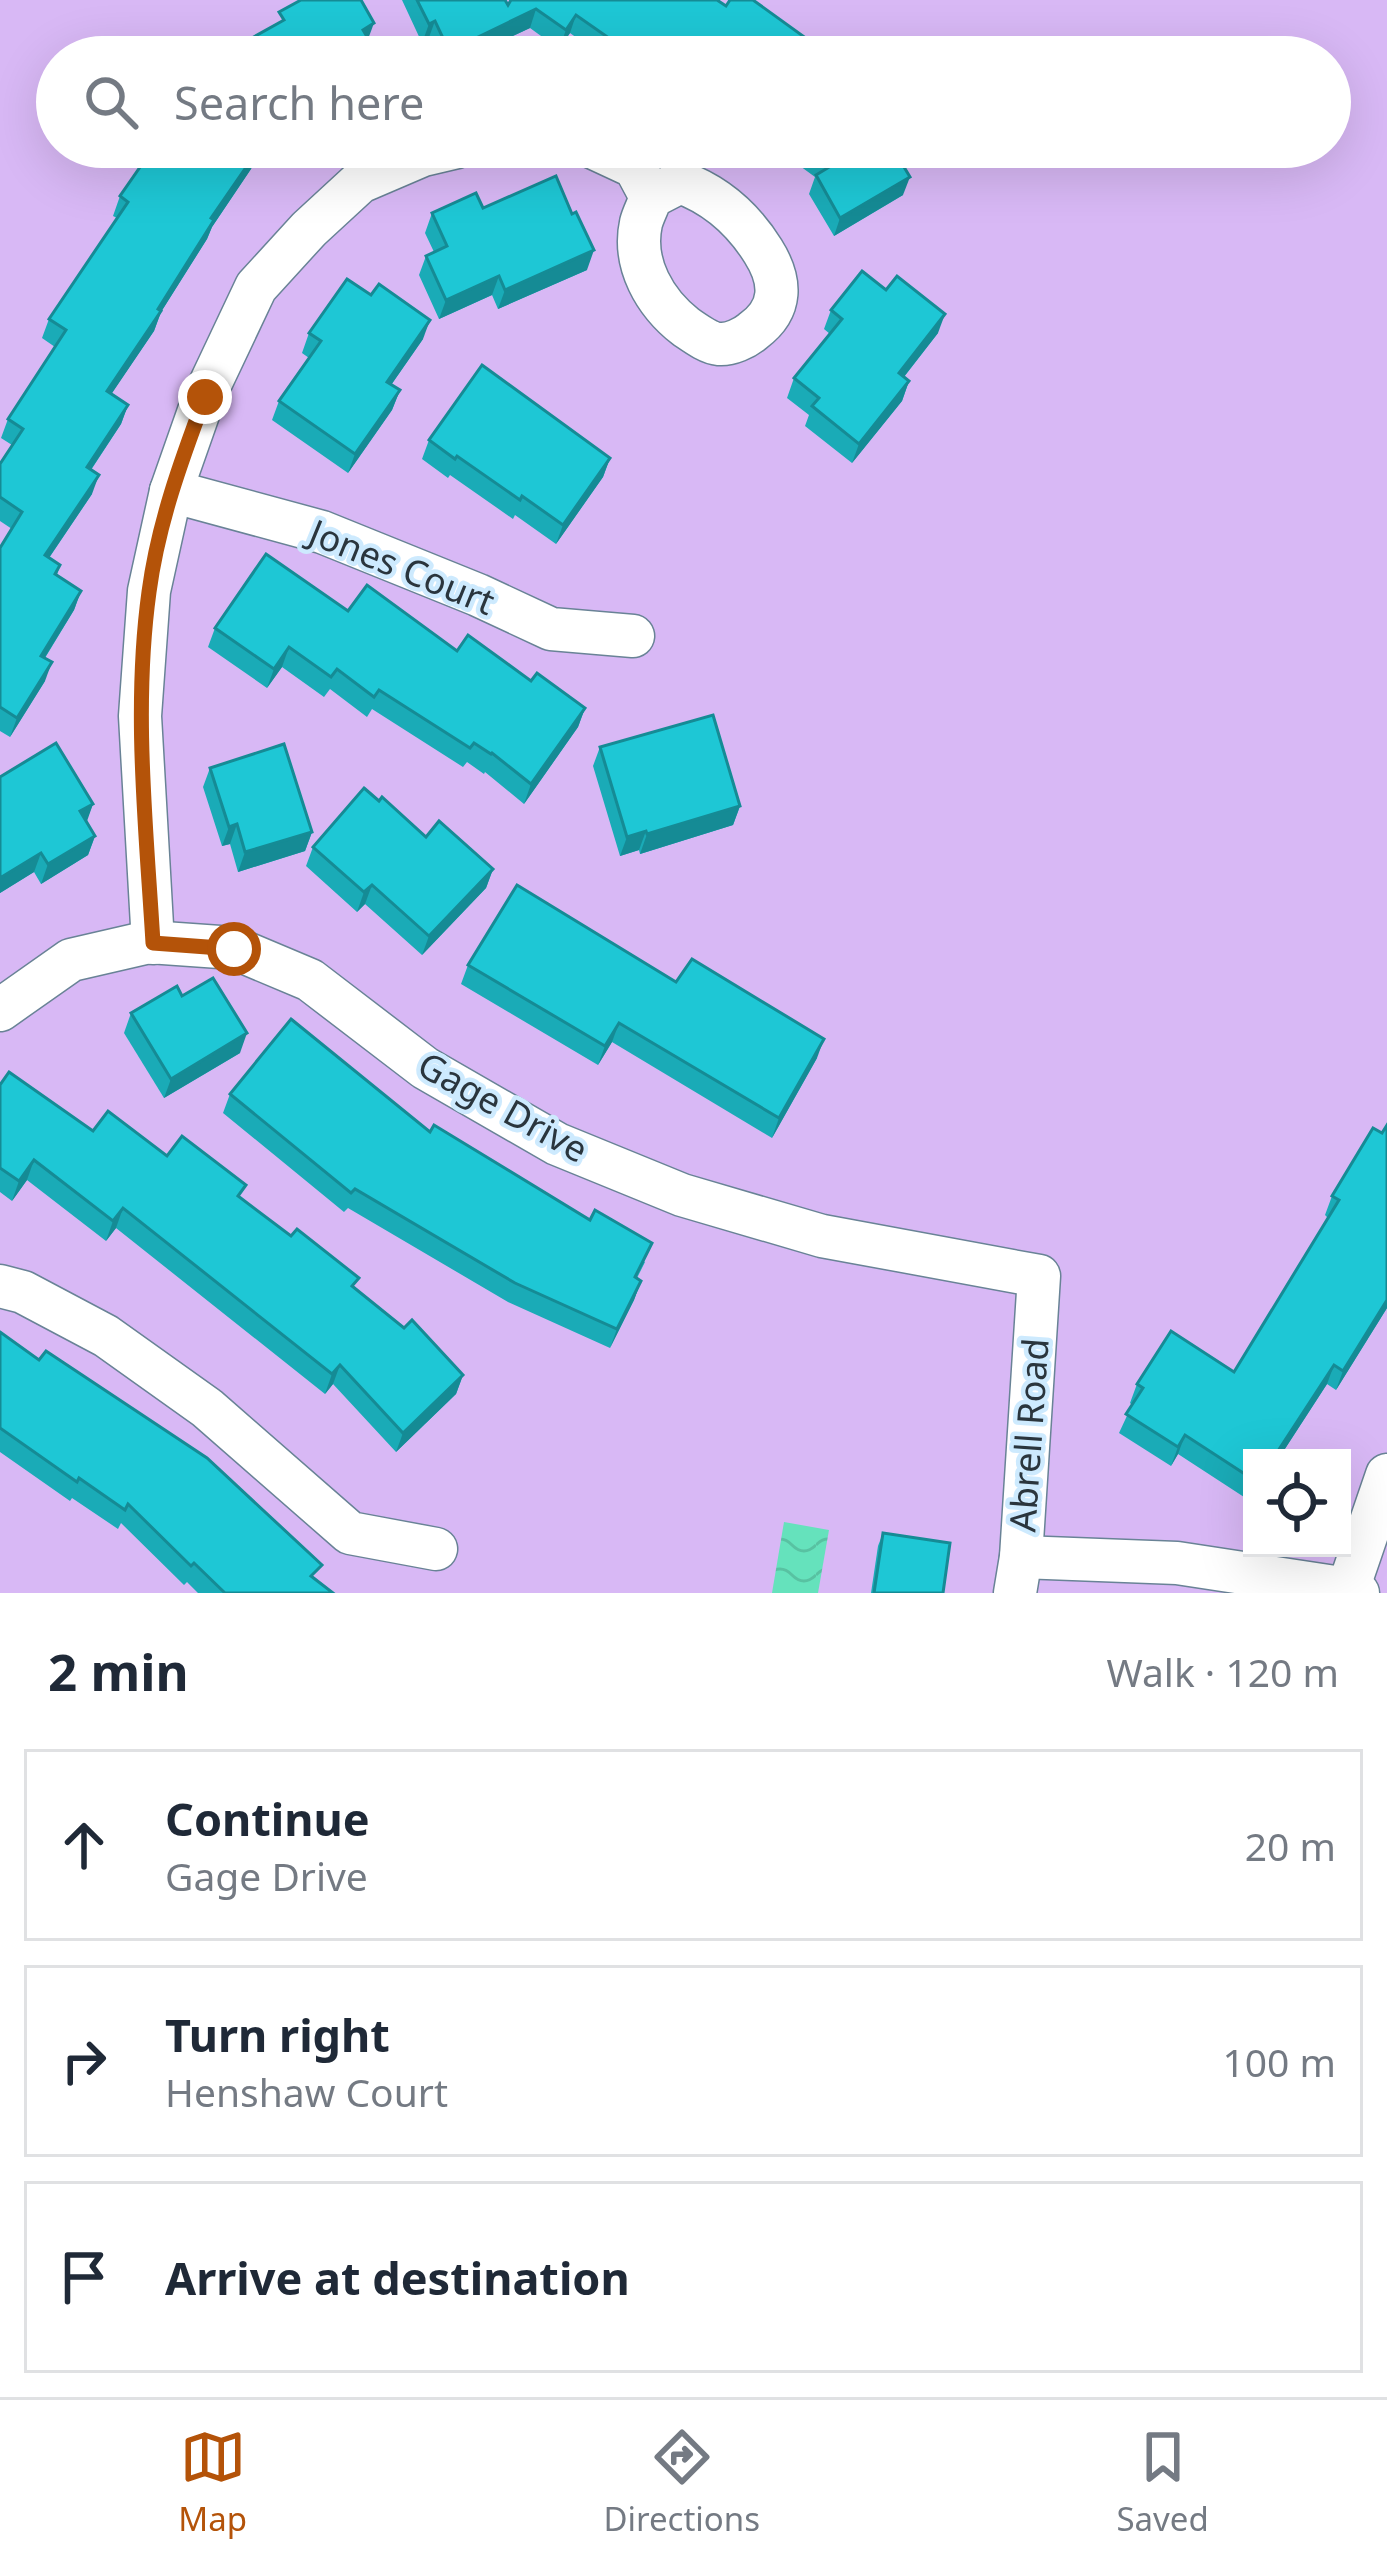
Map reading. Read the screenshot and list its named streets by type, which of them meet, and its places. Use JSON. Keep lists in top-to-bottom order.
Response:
{
  "streets": {
    "street": ["Jones Court", "Gage Drive", "Abrell Road"]
  },
  "crossings": [
    ["Gage Drive", "Abrell Road"]
  ],
  "page": {
    "search": "Search here",
    "heading": ["2 min", "Walk · 120 m"],
    "list": [
      ["Continue", "Gage Drive", "20 m"],
      ["Turn right", "Henshaw Court", "100 m"],
      "Arrive at destination"
    ],
    "nav": ["Map", "Directions", "Saved"]
  }
}
